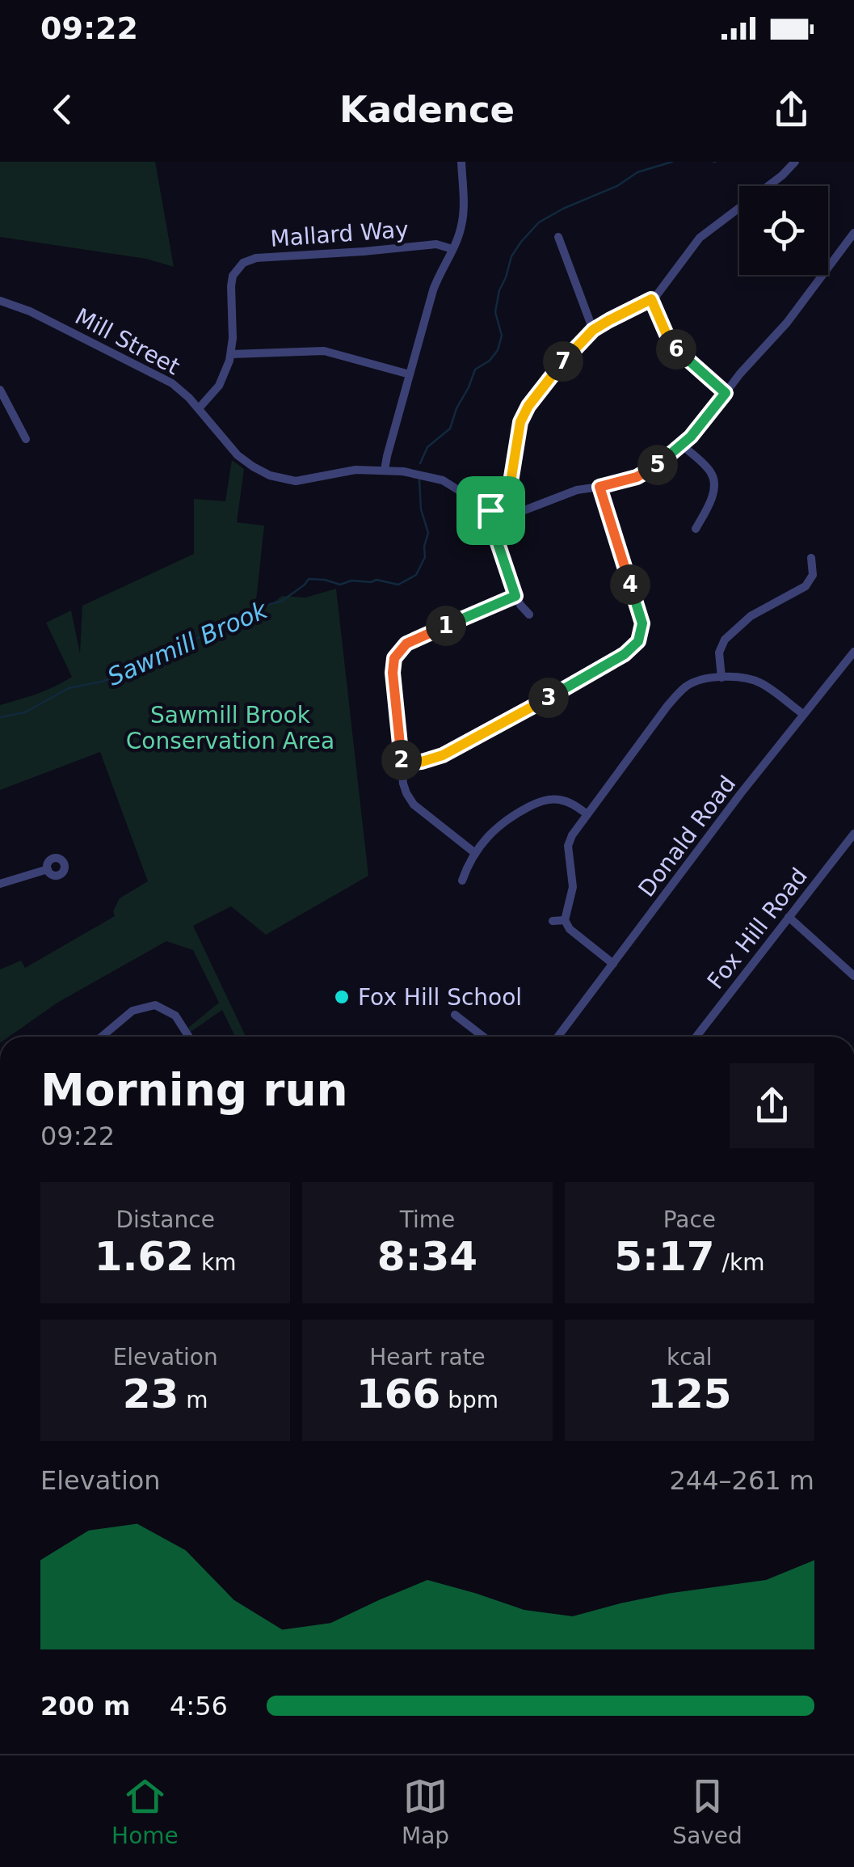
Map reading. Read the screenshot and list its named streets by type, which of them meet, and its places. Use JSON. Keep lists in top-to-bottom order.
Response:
{
  "streets": {
    "street": [
      "Mallard Way",
      "Mill Street",
      "Donald Road",
      "Fox Hill Road"
    ]
  },
  "crossings": [
    ["Mallard Way", "Mill Street"]
  ],
  "water": ["Sawmill Brook"],
  "parks": ["Sawmill Brook Conservation Area"],
  "places": ["Fox Hill School"],
  "page": {
    "status": "09:22",
    "header": "Kadence",
    "pins": [
      "6",
      "7",
      "5",
      "4",
      "1",
      "3",
      "2"
    ],
    "heading": ["Morning run", "09:22"],
    "stats": [
      ["Distance", "1.62 km"],
      ["Time", "8:34"],
      ["Pace", "5:17 /km"],
      ["Elevation", "23 m"],
      ["Heart rate", "166 bpm"],
      ["kcal", "125"]
    ],
    "chart": ["Elevation", "244–261 m"],
    "list": [
      {
        "name": "200 m",
        "note": "4:56"
      }
    ],
    "tabs": ["Home", "Map", "Saved"]
  }
}
